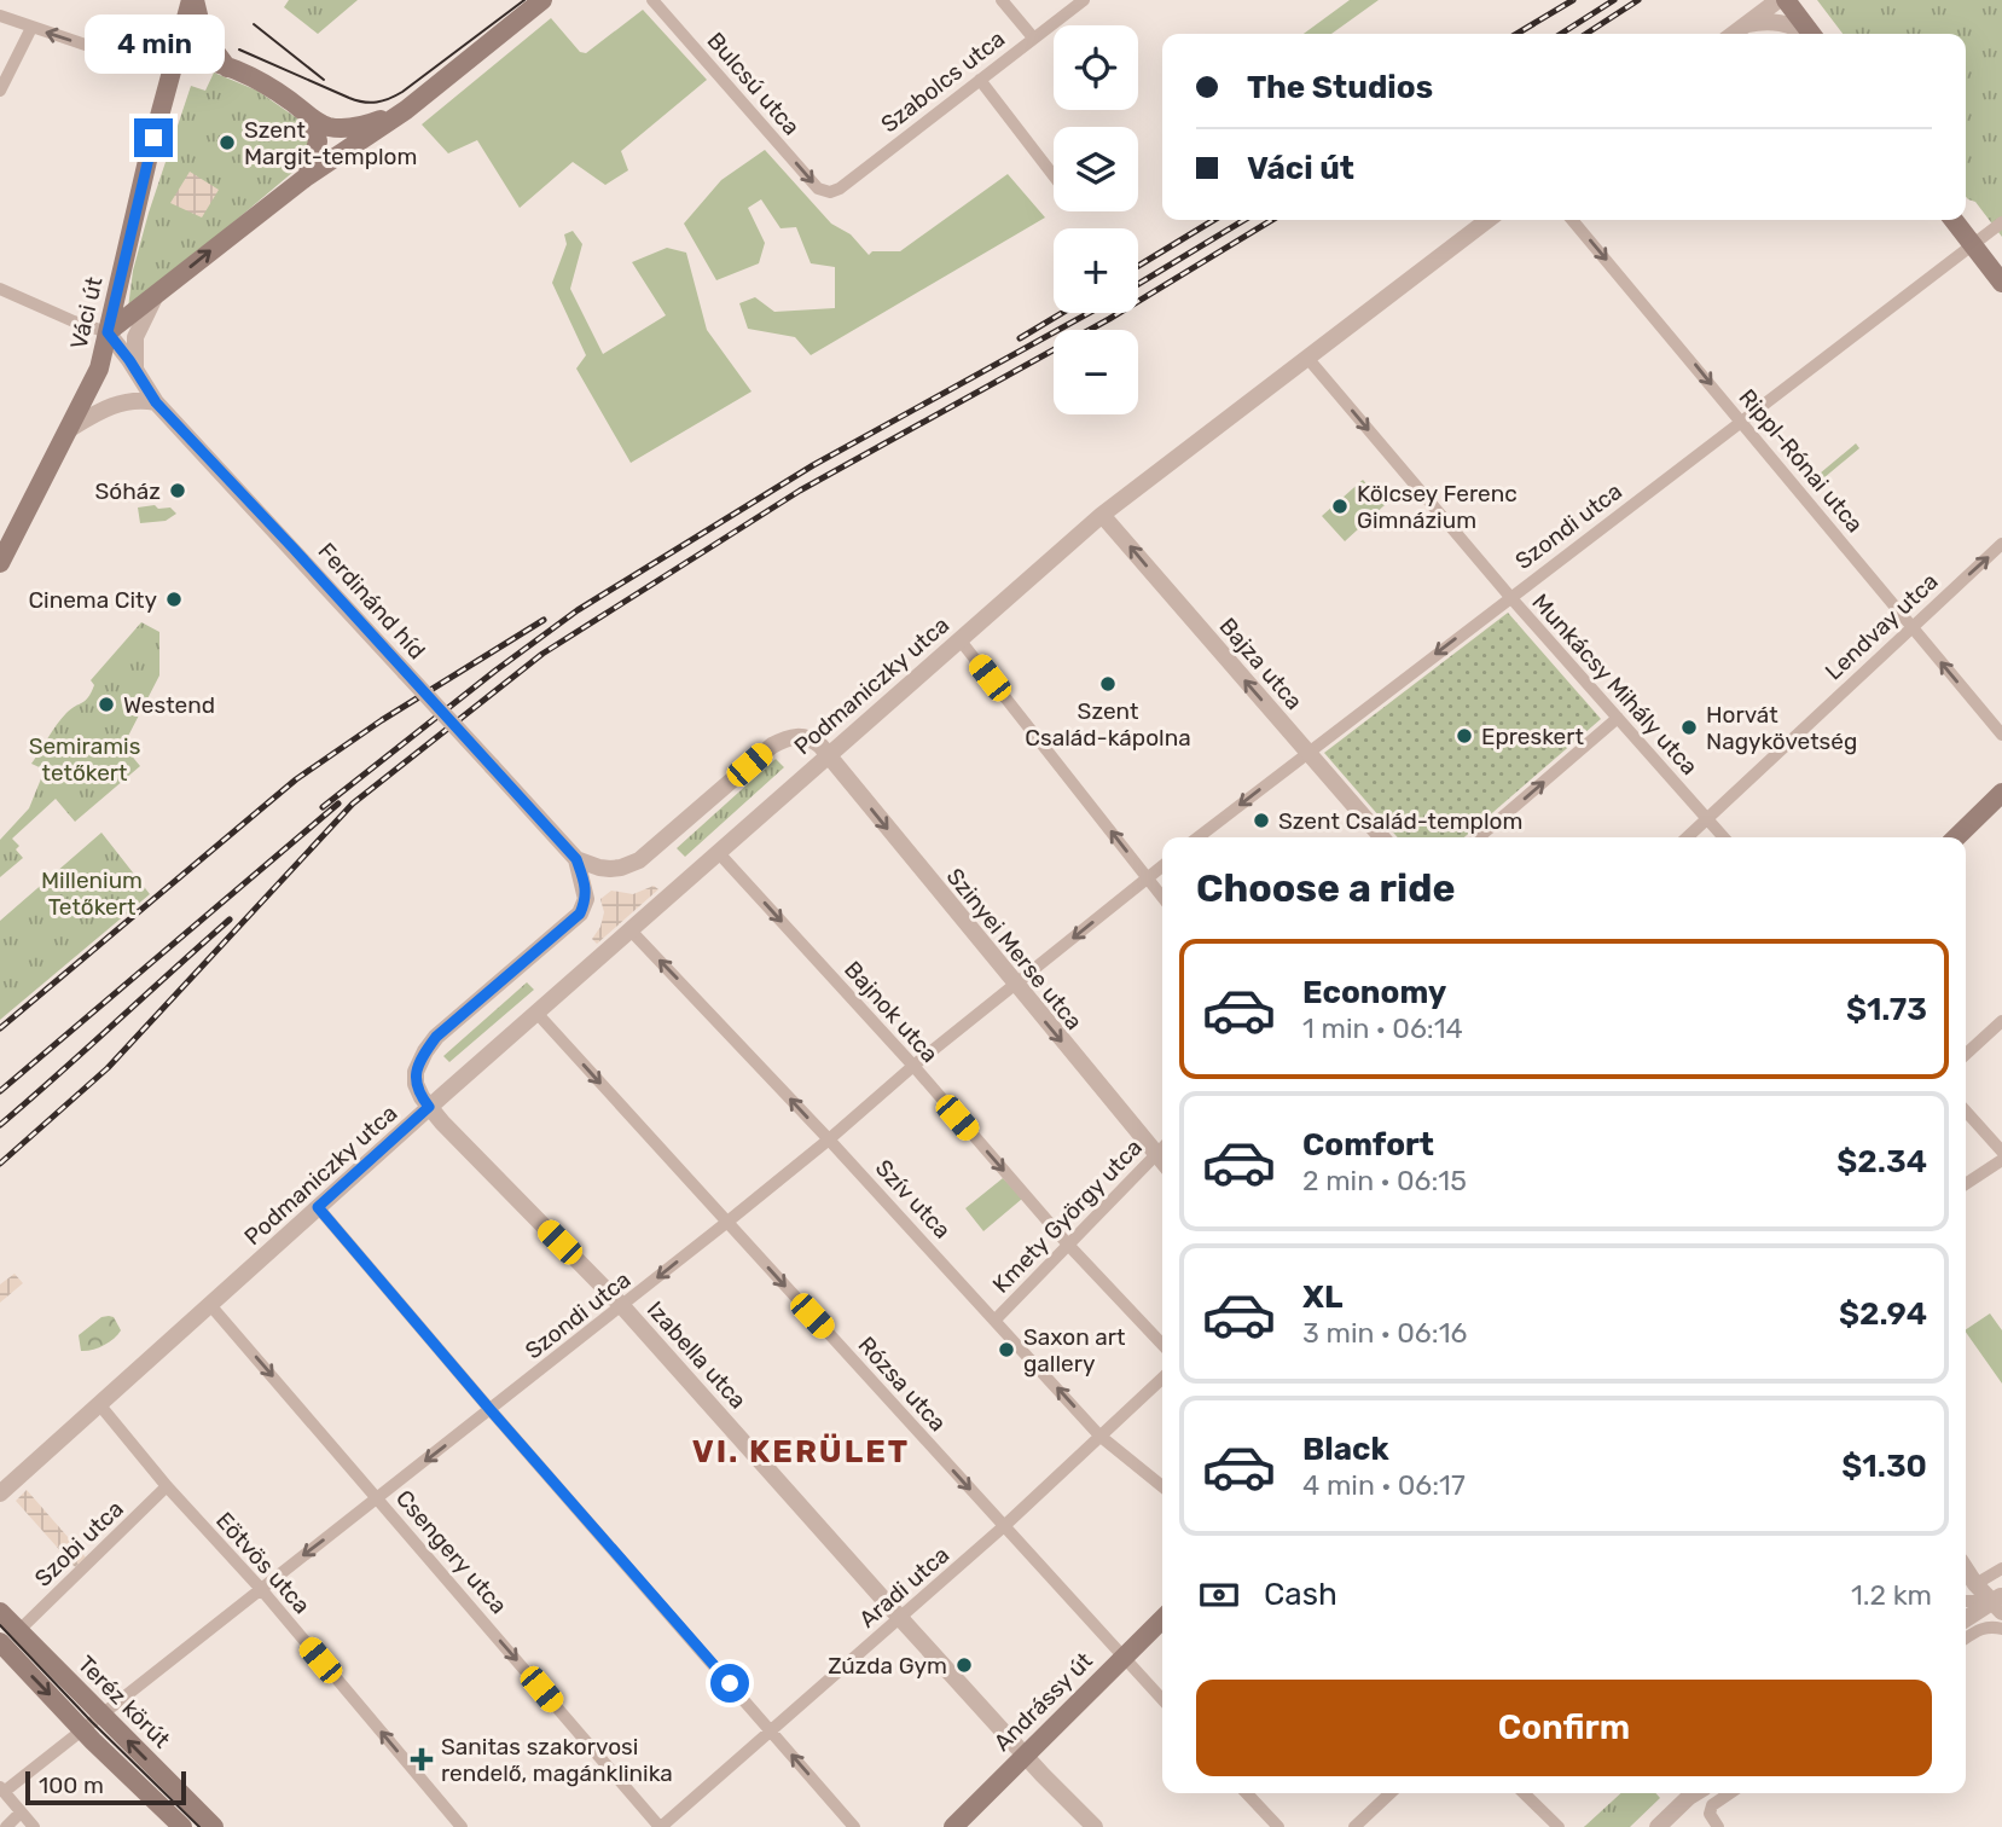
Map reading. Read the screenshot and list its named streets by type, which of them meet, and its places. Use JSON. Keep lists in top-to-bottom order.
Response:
{
  "streets": {
    "main road": ["Váci út", "Teréz körút", "Andrássy út"],
    "street": [
      "Szabolcs utca",
      "Bulcsú utca",
      "Rippl-Rónai utca",
      "Szondi utca",
      "Ferdinánd híd",
      "Lendvay utca",
      "Bajza utca",
      "Munkácsy Mihály utca",
      "Podmaniczky utca",
      "Szinyei Merse utca",
      "Bajnok utca",
      "Szív utca",
      "Kmety György utca",
      "Izabella utca",
      "Rózsa utca",
      "Szobi utca",
      "Csengery utca",
      "Eötvös utca",
      "Aradi utca"
    ]
  },
  "crossings": [
    ["Szabolcs utca", "Bulcsú utca"],
    ["Váci út", "Ferdinánd híd"],
    ["Rippl-Rónai utca", "Szondi utca"],
    ["Rippl-Rónai utca", "Lendvay utca"],
    ["Szondi utca", "Bajza utca"],
    ["Szondi utca", "Munkácsy Mihály utca"],
    ["Szondi utca", "Szinyei Merse utca"],
    ["Szondi utca", "Bajnok utca"],
    ["Szondi utca", "Szív utca"],
    ["Szondi utca", "Izabella utca"],
    ["Szondi utca", "Rózsa utca"],
    ["Szondi utca", "Csengery utca"],
    ["Szondi utca", "Eötvös utca"],
    ["Szondi utca", "Teréz körút"],
    ["Ferdinánd híd", "Podmaniczky utca"],
    ["Ferdinánd híd", "Izabella utca"],
    ["Lendvay utca", "Munkácsy Mihály utca"],
    ["Bajza utca", "Podmaniczky utca"],
    ["Munkácsy Mihály utca", "Podmaniczky utca"],
    ["Podmaniczky utca", "Szinyei Merse utca"],
    ["Podmaniczky utca", "Bajnok utca"],
    ["Podmaniczky utca", "Szív utca"],
    ["Podmaniczky utca", "Izabella utca"],
    ["Podmaniczky utca", "Rózsa utca"],
    ["Podmaniczky utca", "Csengery utca"],
    ["Podmaniczky utca", "Eötvös utca"],
    ["Szinyei Merse utca", "Kmety György utca"],
    ["Bajnok utca", "Kmety György utca"],
    ["Szív utca", "Kmety György utca"],
    ["Szív utca", "Aradi utca"],
    ["Izabella utca", "Aradi utca"],
    ["Izabella utca", "Andrássy út"],
    ["Rózsa utca", "Aradi utca"],
    ["Rózsa utca", "Andrássy út"],
    ["Szobi utca", "Eötvös utca"],
    ["Szobi utca", "Teréz körút"],
    ["Csengery utca", "Aradi utca"]
  ],
  "one_way": [
    "Bulcsú utca",
    "Szondi utca",
    "Bajza utca",
    "Munkácsy Mihály utca",
    "Szinyei Merse utca",
    "Bajnok utca",
    "Szív utca",
    "Rózsa utca",
    "Csengery utca",
    "Eötvös utca"
  ],
  "districts": ["VI. KERÜLET"],
  "parks": ["Semiramis tetőkert", "Millenium Tetőkert"],
  "places": {
    "other": [
      "Szent Margit-templom",
      "Sóház",
      "Kölcsey Ferenc Gimnázium",
      "Cinema City",
      "Szent Család-kápolna",
      "Westend",
      "Horvát Nagykövetség",
      "Epreskert",
      "Szent Család-templom",
      "Saxon art gallery",
      "Zúzda Gym"
    ],
    "health": ["Sanitas szakorvosi rendelő, magánklinika"]
  },
  "scale_bar": "100 m",
  "page": {
    "bubble": "4 min",
    "map_buttons": ["+", "−"],
    "banner": ["The Studios", "Váci út"],
    "heading": "Choose a ride",
    "list": [
      {
        "name": "Economy",
        "note": "1 min · 06:14",
        "value": "$1.73"
      },
      {
        "name": "Comfort",
        "note": "2 min · 06:15",
        "value": "$2.34"
      },
      {
        "name": "XL",
        "note": "3 min · 06:16",
        "value": "$2.94"
      },
      {
        "name": "Black",
        "note": "4 min · 06:17",
        "value": "$1.30"
      }
    ],
    "pay": ["Cash", "1.2 km"],
    "buttons": "Confirm",
    "scale": "100 m"
  }
}
